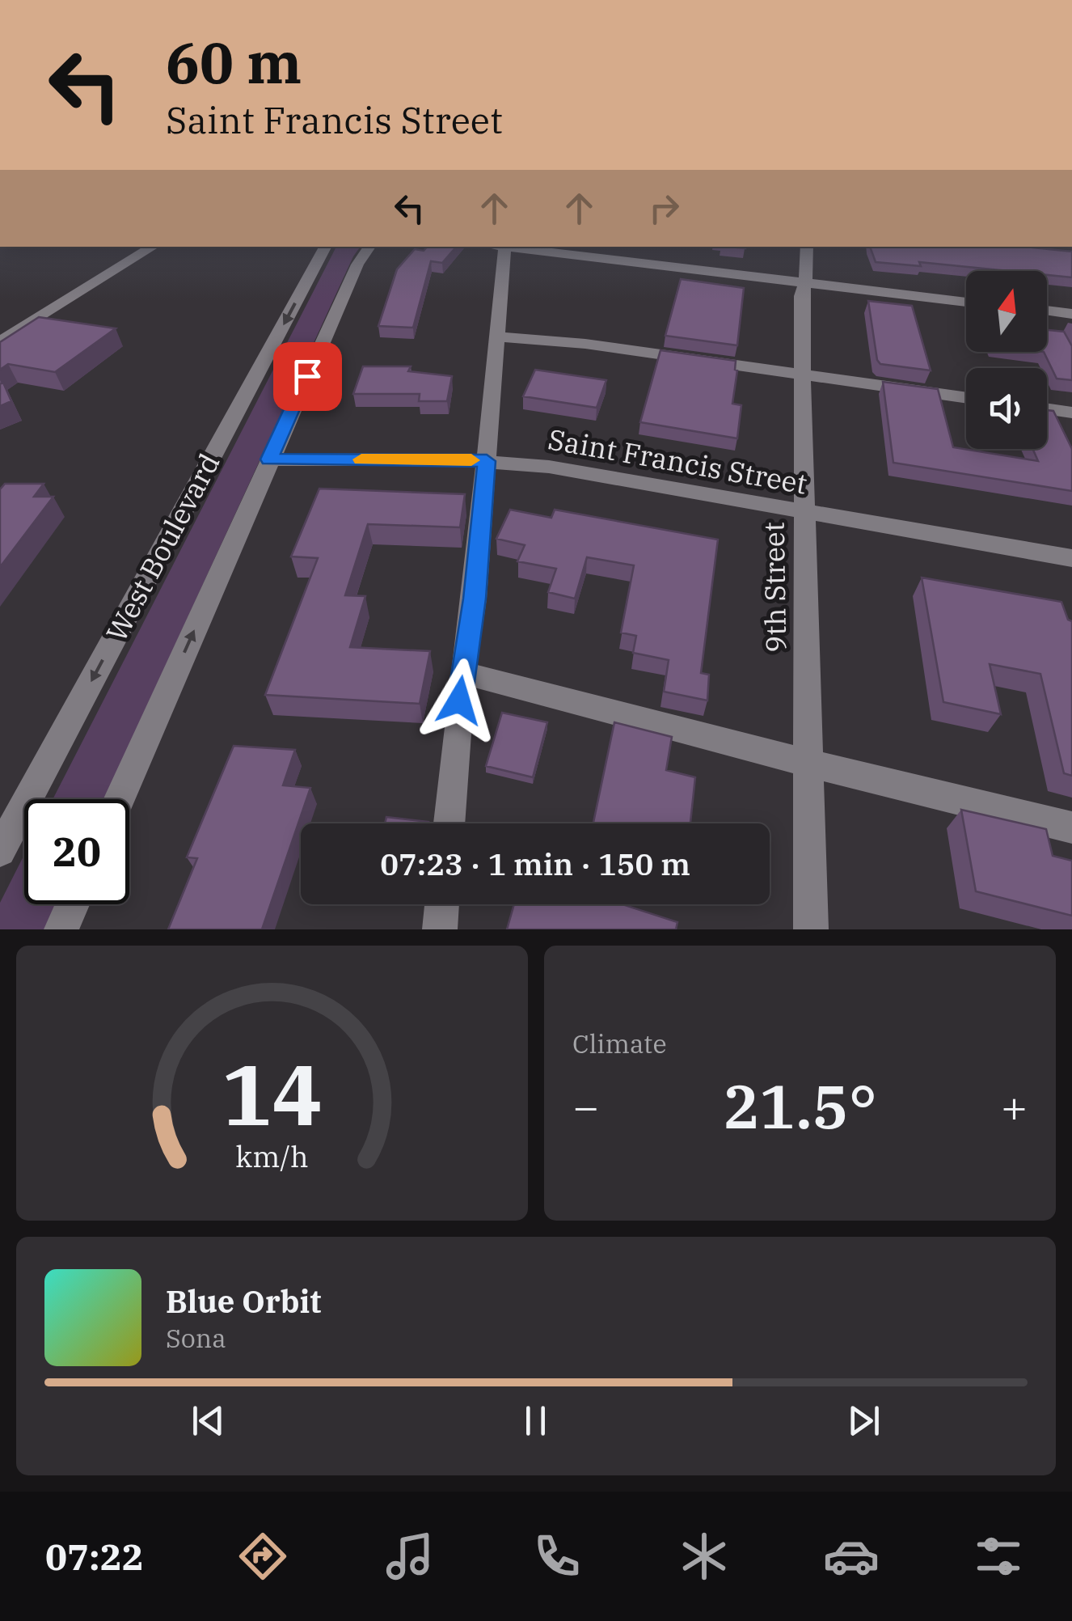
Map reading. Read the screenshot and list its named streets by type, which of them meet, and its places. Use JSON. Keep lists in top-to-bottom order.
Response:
{
  "streets": {
    "street": ["Saint Francis Street", "West Boulevard", "9th Street"]
  },
  "crossings": [
    ["Saint Francis Street", "West Boulevard"],
    ["Saint Francis Street", "9th Street"]
  ],
  "north": "top",
  "page": {
    "turn": ["60 m", "Saint Francis Street"],
    "limit": "20",
    "trip": "07:23 · 1 min · 150 m",
    "tile": "Climate",
    "heat": ["−", "21.5°", "+"],
    "song": ["Blue Orbit", "Sona"],
    "tabs": "07:22",
    "gauge": ["14", "km/h"]
  }
}
